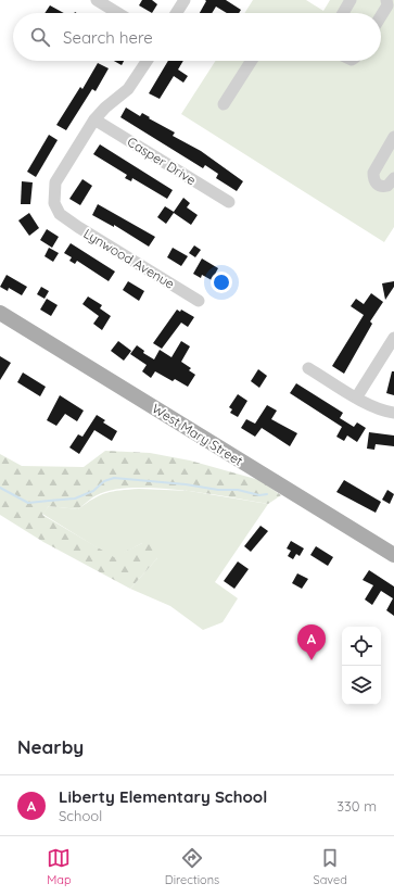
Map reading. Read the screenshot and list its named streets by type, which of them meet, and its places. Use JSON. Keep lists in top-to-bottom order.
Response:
{
  "streets": {
    "main road": ["West Mary Street"],
    "street": ["Casper Drive", "Lynwood Avenue"]
  },
  "crossings": [
    ["Casper Drive", "Lynwood Avenue"]
  ],
  "page": {
    "search": "Search here",
    "pins": "A",
    "heading": "Nearby",
    "list": [
      {
        "mark": "A",
        "name": "Liberty Elementary School",
        "note": "School",
        "value": "330 m"
      }
    ],
    "nav": ["Map", "Directions", "Saved"]
  }
}
